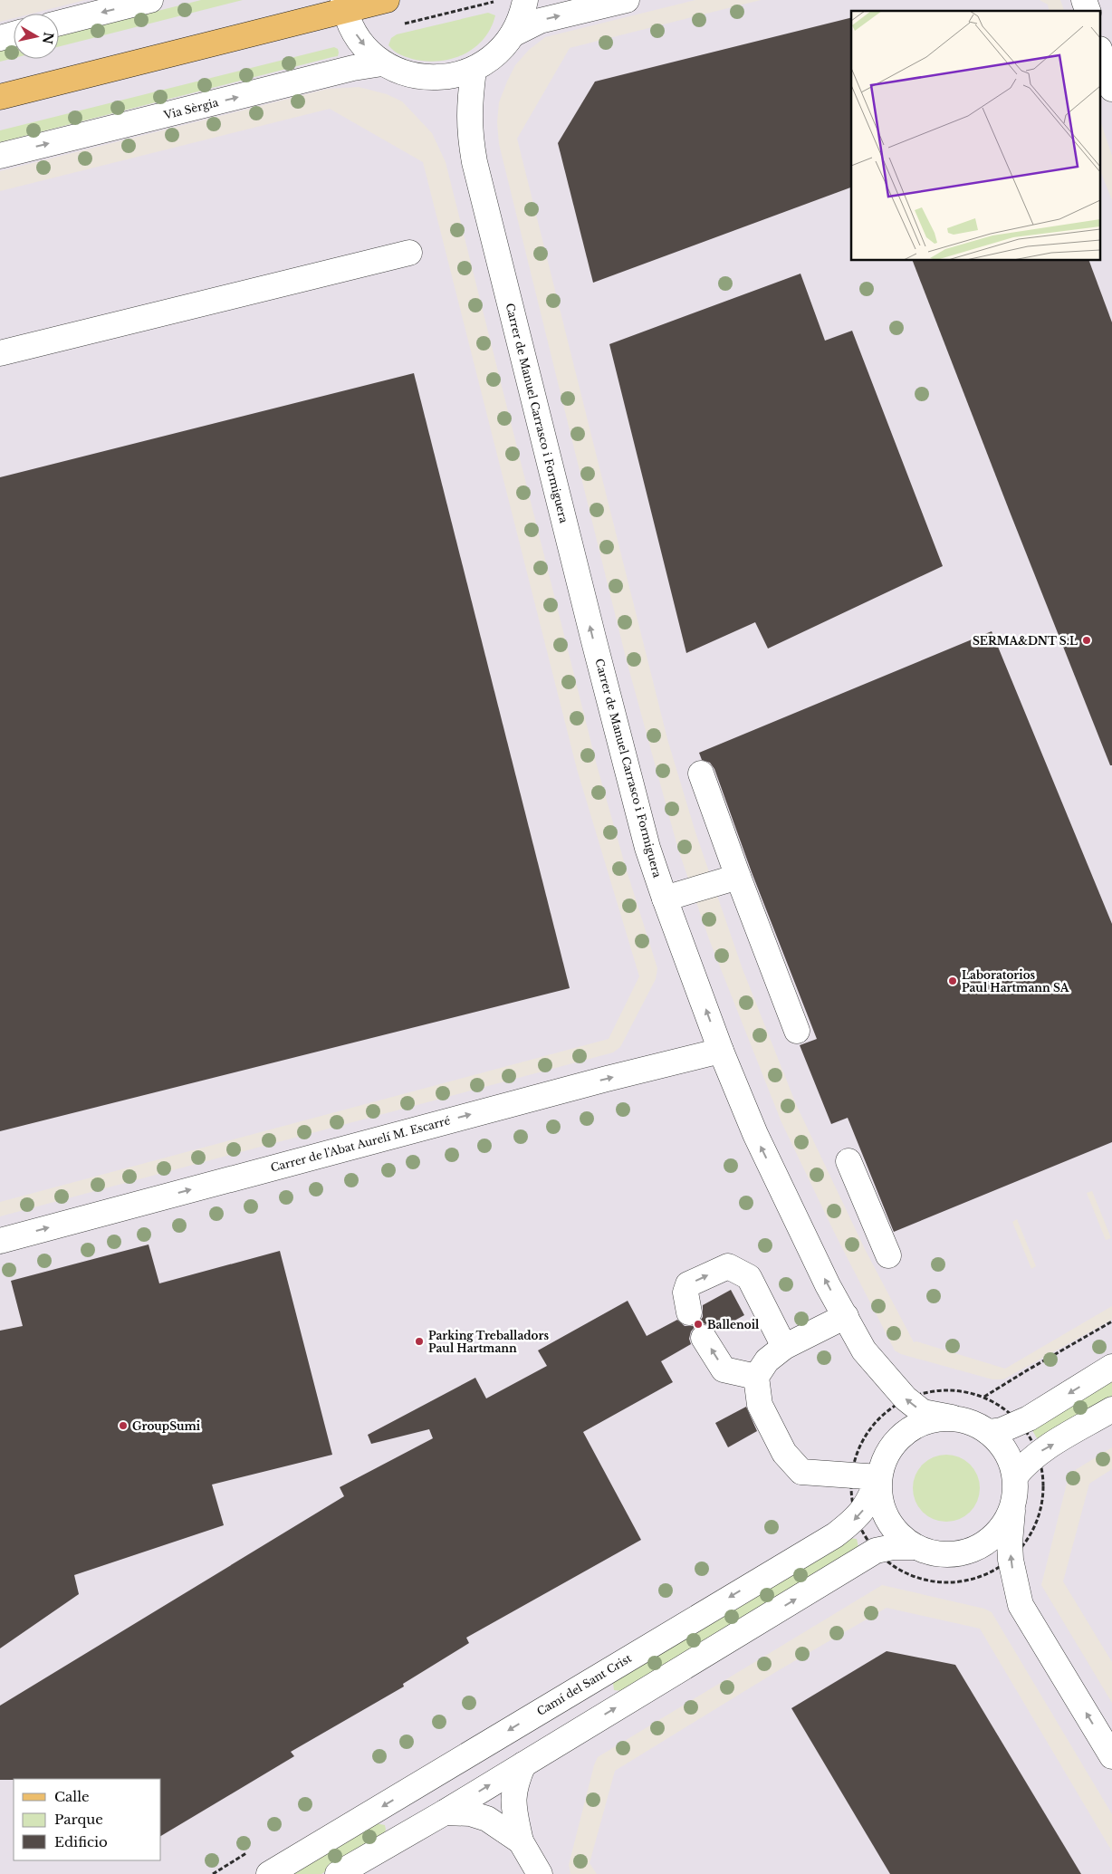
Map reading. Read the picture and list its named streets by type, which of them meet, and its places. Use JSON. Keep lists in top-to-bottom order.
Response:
{
  "streets": {
    "street": [
      "Via Sèrgia",
      "Carrer de Manuel Carrasco i Formiguera",
      "Carrer de l'Abat Aurelí M. Escarré",
      "Camí del Sant Crist"
    ]
  },
  "crossings": [
    ["Carrer de Manuel Carrasco i Formiguera", "Carrer de l'Abat Aurelí M. Escarré"],
    ["Carrer de Manuel Carrasco i Formiguera", "Camí del Sant Crist"]
  ],
  "one_way": ["Carrer de l'Abat Aurelí M. Escarré"],
  "places": [
    "SERMA&DNT S.L",
    "Laboratorios Paul Hartmann SA",
    "Ballenoil",
    "Parking Treballadors Paul Hartmann",
    "GroupSumi"
  ],
  "legend": ["Calle", "Parque", "Edificio"],
  "north": "right"
}
